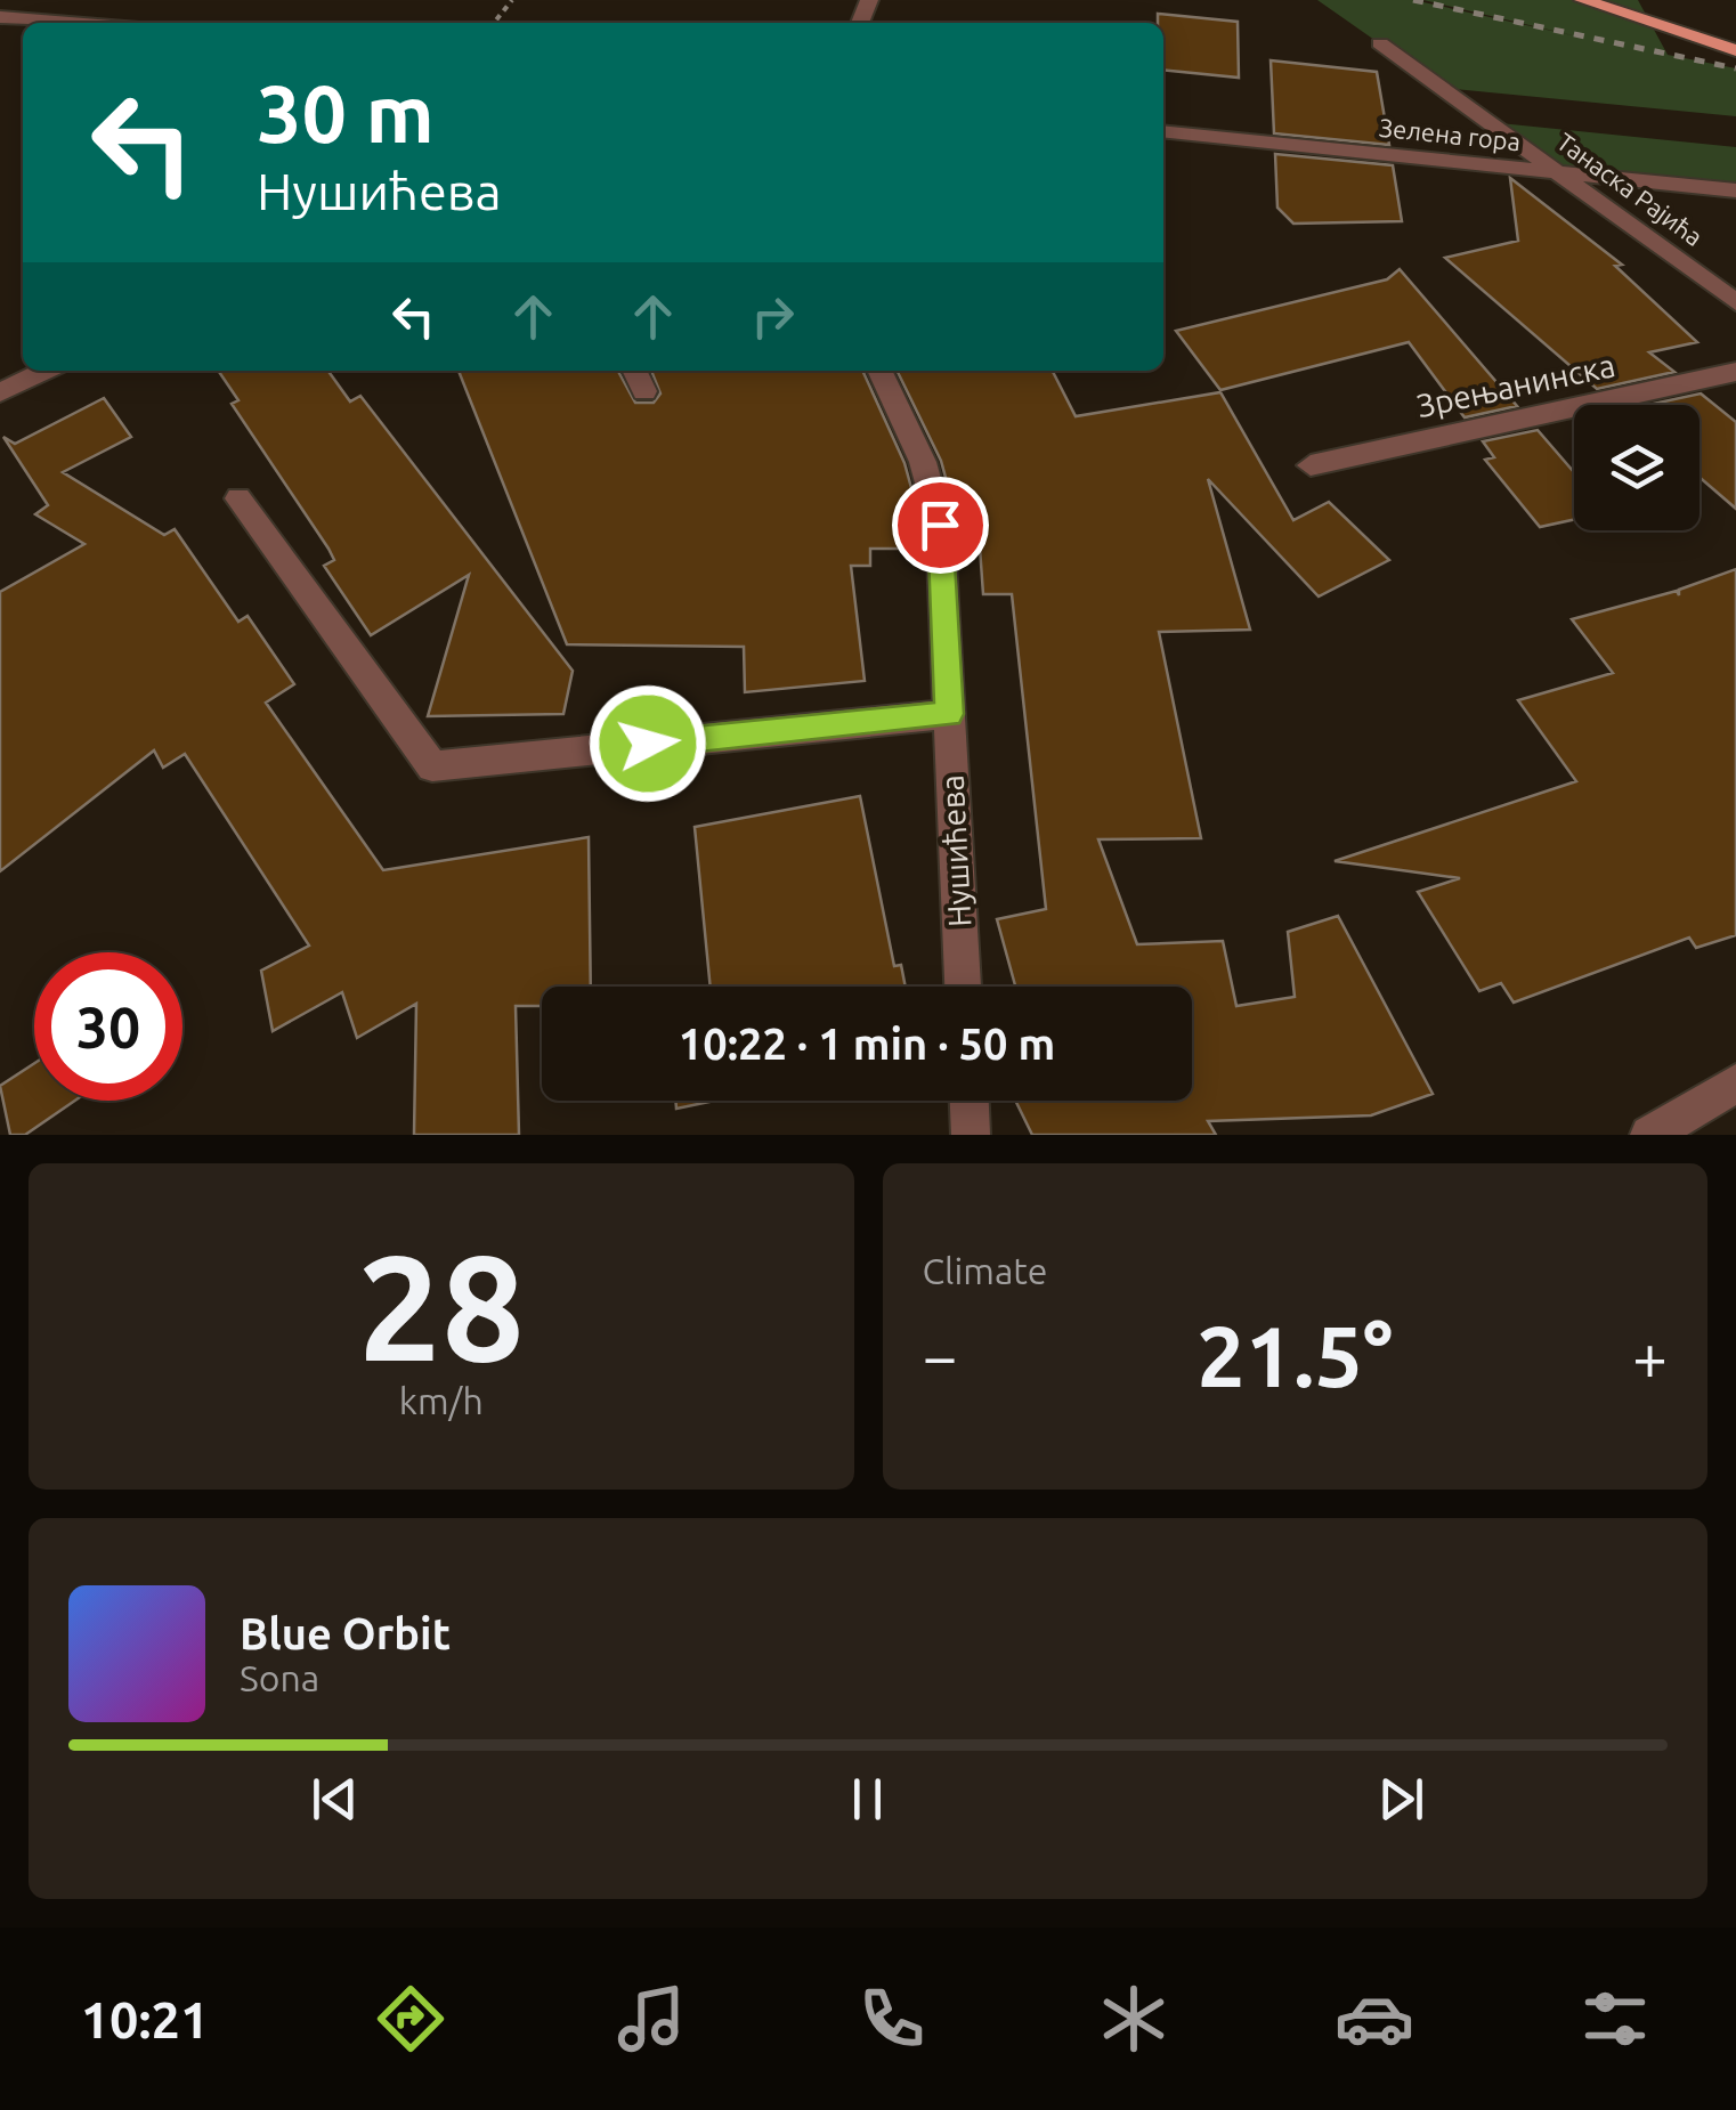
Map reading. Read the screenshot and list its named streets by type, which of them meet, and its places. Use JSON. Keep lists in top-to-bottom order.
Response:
{
  "streets": {
    "street": [
      "Зелена гора",
      "Танаска Рајића",
      "Зрењанинска",
      "Нушићева"
    ]
  },
  "crossings": [
    ["Зелена гора", "Танаска Рајића"]
  ],
  "page": {
    "turn": ["30 m", "Нушићева"],
    "limit": "30",
    "trip": "10:22 · 1 min · 50 m",
    "tile": [
      ["28", "km/h"],
      "Climate"
    ],
    "heat": ["−", "21.5°", "+"],
    "song": ["Blue Orbit", "Sona"],
    "tabs": "10:21"
  }
}
